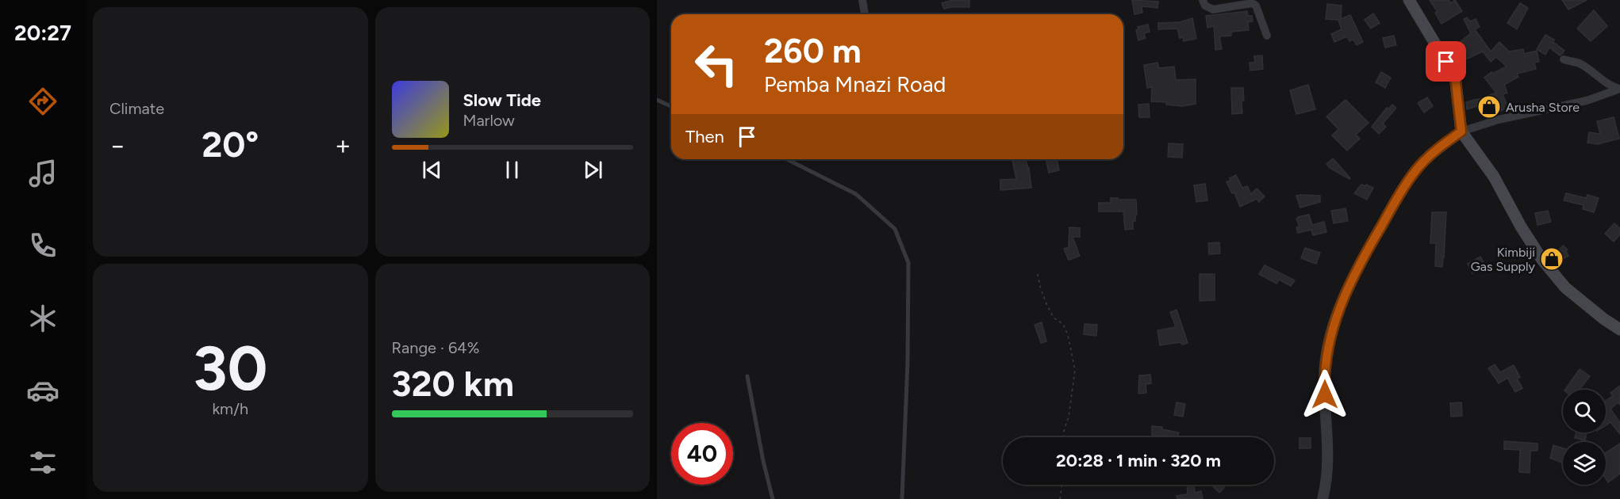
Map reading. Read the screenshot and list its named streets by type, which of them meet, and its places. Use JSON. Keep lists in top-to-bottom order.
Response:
{
  "places": {
    "shop": ["Arusha Store", "Kimbiji Gas Supply"]
  },
  "page": {
    "tabs": "20:27",
    "tile": [
      "Climate",
      ["30", "km/h"],
      ["Range · 64%", "320 km"]
    ],
    "turn": ["260 m", "Pemba Mnazi Road"],
    "song": ["Slow Tide", "Marlow"],
    "then": "Then",
    "heat": ["−", "20°", "+"],
    "limit": "40",
    "trip": "20:28 · 1 min · 320 m"
  }
}
